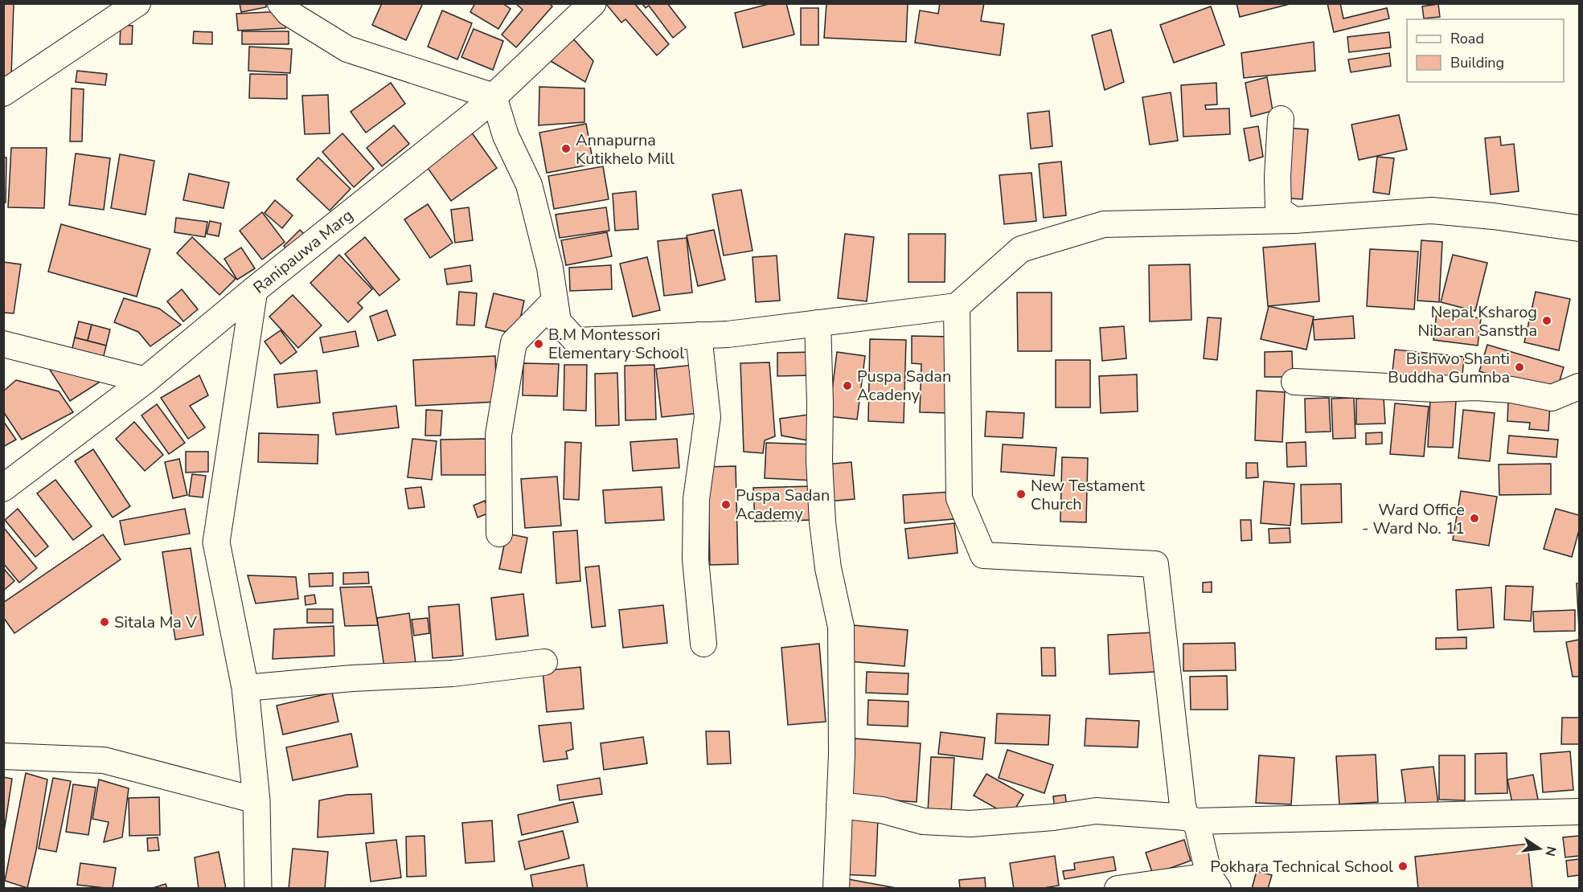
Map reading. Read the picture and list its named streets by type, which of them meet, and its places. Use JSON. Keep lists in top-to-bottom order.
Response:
{
  "streets": {
    "main road": ["Ranipauwa Marg"]
  },
  "places": [
    "Annapurna Kutikhelo Mill",
    "Nepal Ksharog Nibaran Sanstha",
    "B.M Montessori Elementary School",
    "Bishwo Shanti Buddha Gumnba",
    "Puspa Sadan Acadeny",
    "New Testament Church",
    "Puspa Sadan Academy",
    "Ward Office - Ward No. 11",
    "Sitala Ma V",
    "Pokhara Technical School"
  ],
  "legend": ["Road", "Building"],
  "north": "right"
}
